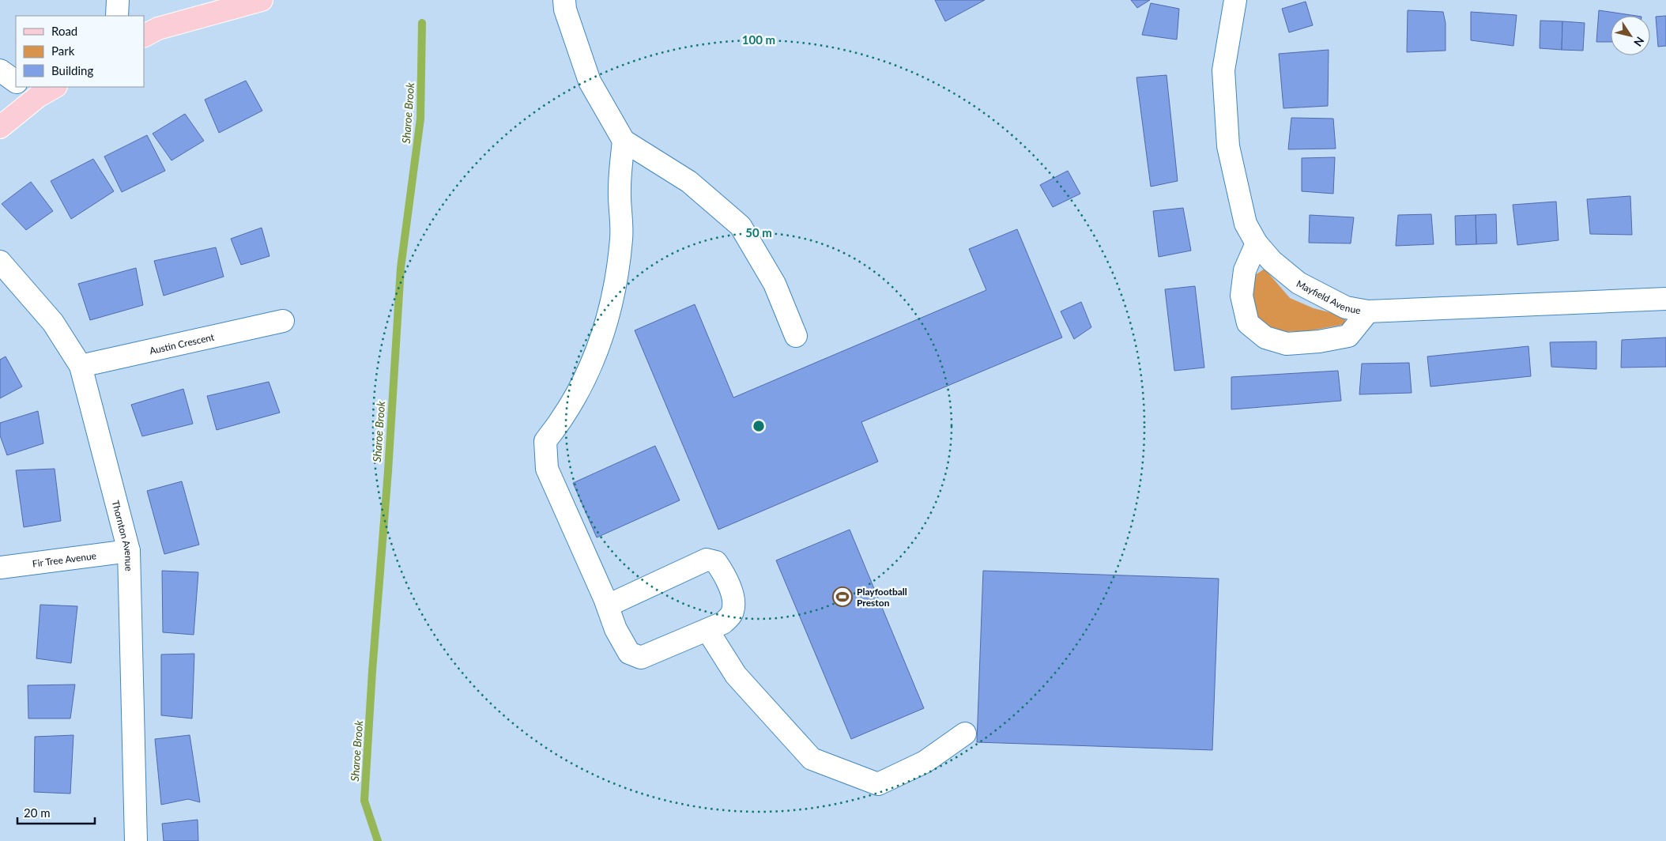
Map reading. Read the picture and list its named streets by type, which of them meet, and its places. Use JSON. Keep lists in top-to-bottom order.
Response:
{
  "streets": {
    "street": [
      "Mayfield Avenue",
      "Austin Crescent",
      "Thornton Avenue",
      "Fir Tree Avenue"
    ]
  },
  "crossings": [
    ["Austin Crescent", "Thornton Avenue"],
    ["Thornton Avenue", "Fir Tree Avenue"]
  ],
  "water": ["Sharoe Brook"],
  "places": {
    "sports": ["Playfootball Preston"]
  },
  "legend": ["Road", "Park", "Building"],
  "scale_bar": "20 m",
  "north": "bottom right",
  "rings": ["100 m", "50 m"]
}
